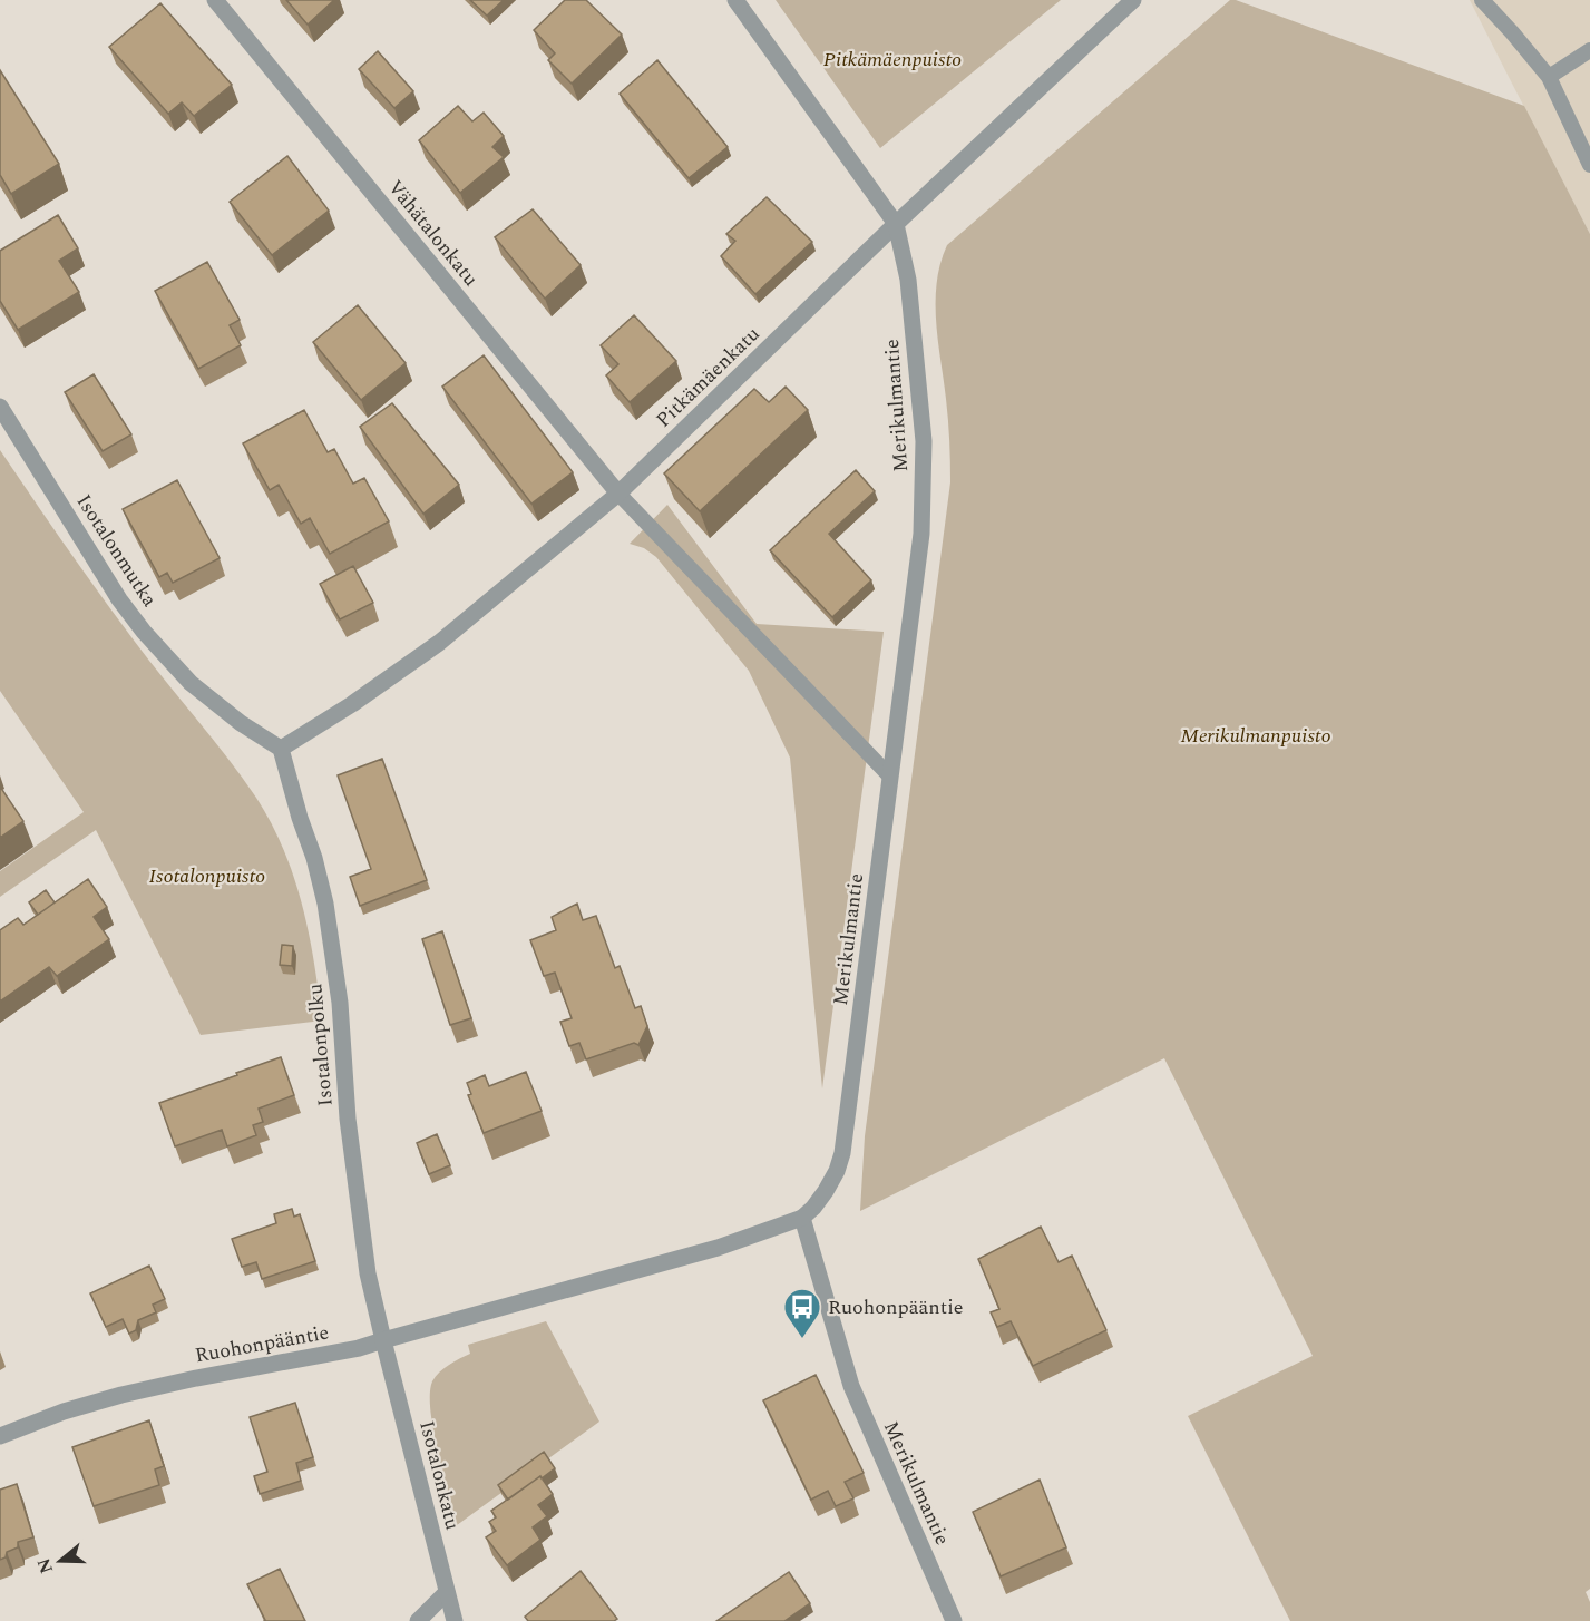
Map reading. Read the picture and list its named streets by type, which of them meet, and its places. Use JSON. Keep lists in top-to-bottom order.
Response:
{
  "streets": {
    "street": [
      "Vähätalonkatu",
      "Pitkämäenkatu",
      "Merikulmantie",
      "Isotalonmutka",
      "Isotalonpolku",
      "Ruohonpääntie",
      "Isotalonkatu"
    ]
  },
  "crossings": [
    ["Vähätalonkatu", "Pitkämäenkatu"],
    ["Pitkämäenkatu", "Merikulmantie"],
    ["Pitkämäenkatu", "Isotalonmutka"],
    ["Pitkämäenkatu", "Isotalonpolku"],
    ["Merikulmantie", "Ruohonpääntie"],
    ["Isotalonmutka", "Isotalonpolku"],
    ["Isotalonpolku", "Ruohonpääntie"],
    ["Isotalonpolku", "Isotalonkatu"],
    ["Ruohonpääntie", "Isotalonkatu"]
  ],
  "parks": ["Pitkämäenpuisto", "Merikulmanpuisto", "Isotalonpuisto"],
  "places": {
    "bus stop": ["Ruohonpääntie"]
  },
  "north": "left"
}
